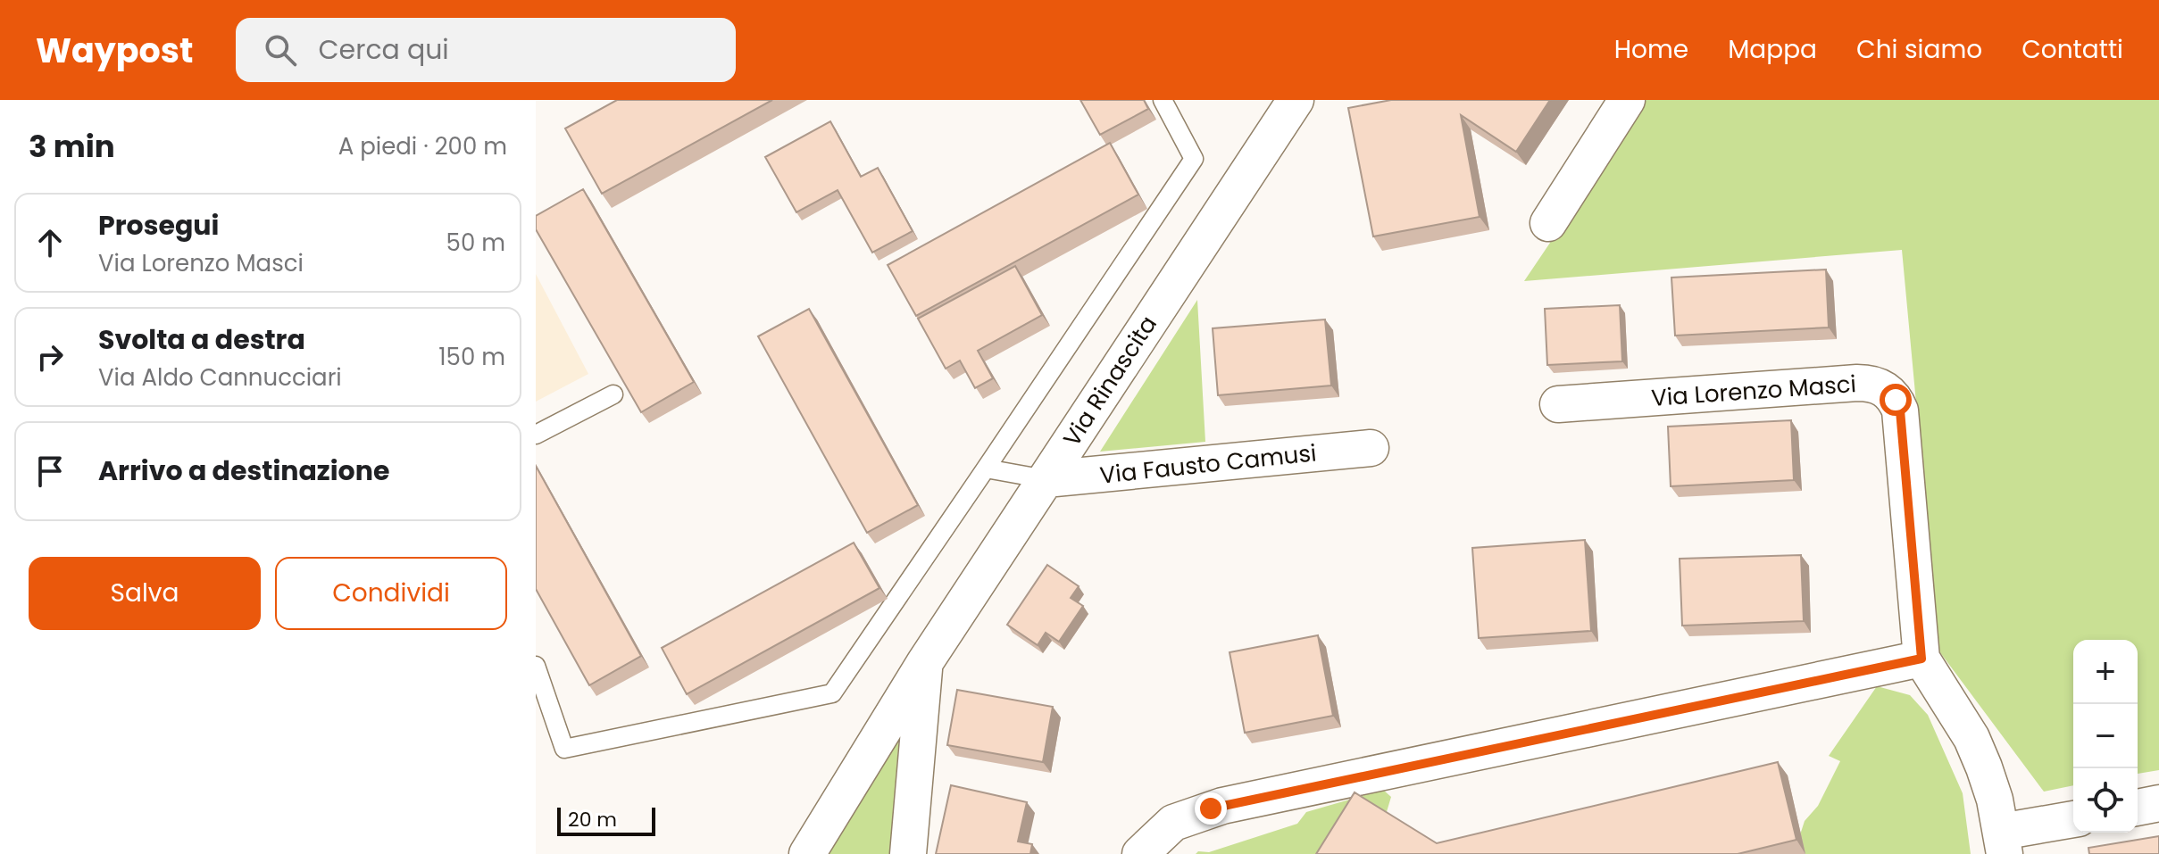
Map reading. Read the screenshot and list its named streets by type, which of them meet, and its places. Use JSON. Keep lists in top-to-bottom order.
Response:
{
  "streets": {
    "street": ["Via Rinascita", "Via Lorenzo Masci", "Via Fausto Camusi"]
  },
  "crossings": [
    ["Via Rinascita", "Via Fausto Camusi"]
  ],
  "scale_bar": "20 m",
  "page": {
    "header": "Waypost",
    "search": "Cerca qui",
    "nav": [
      "Home",
      "Mappa",
      "Chi siamo",
      "Contatti"
    ],
    "heading": ["3 min", "A piedi · 200 m"],
    "list": [
      ["Prosegui", "Via Lorenzo Masci", "50 m"],
      ["Svolta a destra", "Via Aldo Cannucciari", "150 m"],
      "Arrivo a destinazione"
    ],
    "buttons": ["Salva", "Condividi"],
    "map_buttons": ["+", "−"],
    "scale": "20 m"
  }
}
